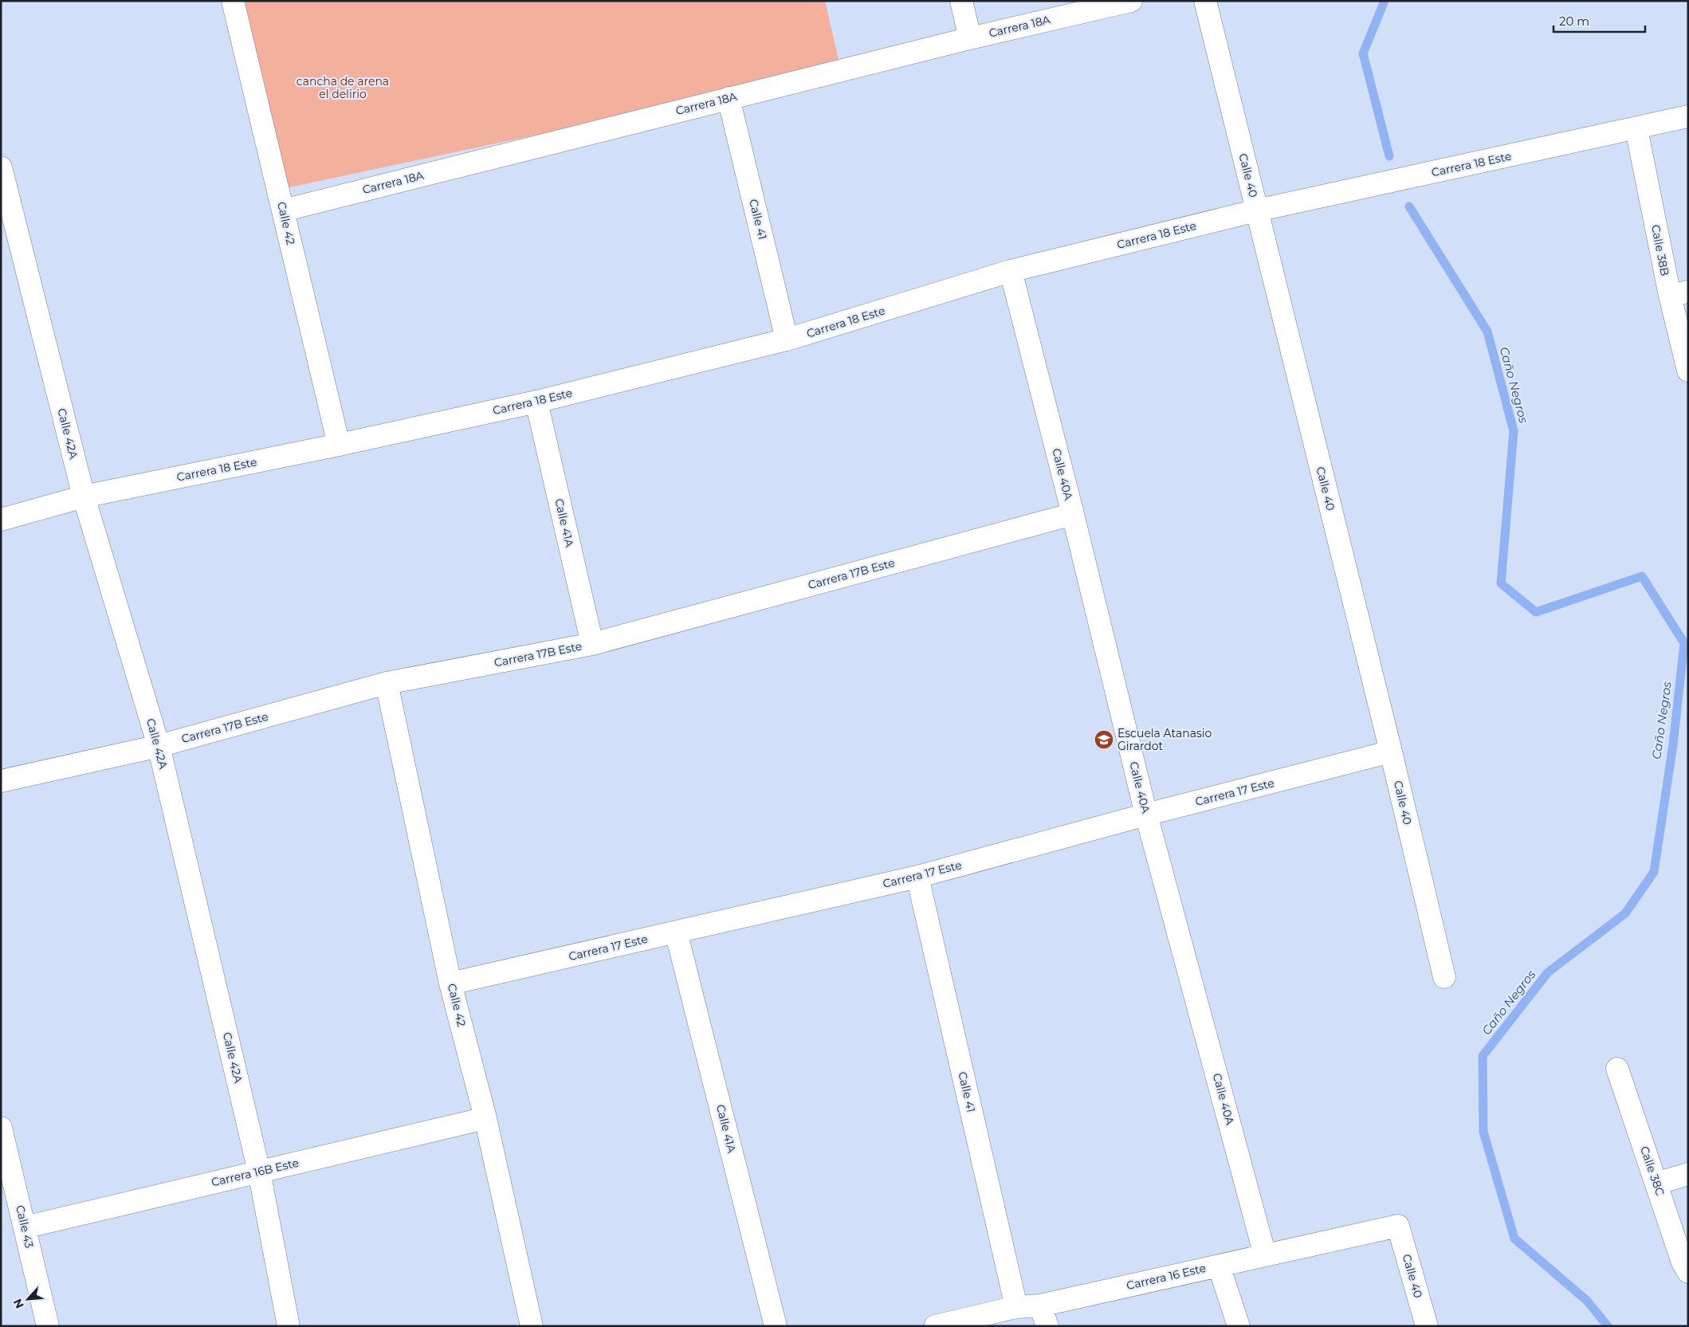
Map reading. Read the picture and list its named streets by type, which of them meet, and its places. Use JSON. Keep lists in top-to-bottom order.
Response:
{
  "streets": {
    "street": [
      "Carrera 18A",
      "Carrera 18 Este",
      "Calle 40",
      "Calle 41",
      "Calle 42",
      "Calle 38B",
      "Calle 42A",
      "Calle 40A",
      "Calle 41A",
      "Carrera 17B Este",
      "Carrera 17 Este",
      "Calle 38C",
      "Carrera 16B Este",
      "Calle 43",
      "Carrera 16 Este"
    ]
  },
  "crossings": [
    ["Carrera 18A", "Calle 41"],
    ["Carrera 18A", "Calle 42"],
    ["Carrera 18 Este", "Calle 40"],
    ["Carrera 18 Este", "Calle 41"],
    ["Carrera 18 Este", "Calle 42"],
    ["Carrera 18 Este", "Calle 38B"],
    ["Carrera 18 Este", "Calle 42A"],
    ["Carrera 18 Este", "Calle 40A"],
    ["Carrera 18 Este", "Calle 41A"],
    ["Calle 40", "Carrera 17 Este"],
    ["Calle 40", "Carrera 16 Este"],
    ["Calle 41", "Carrera 17 Este"],
    ["Calle 41", "Carrera 16 Este"],
    ["Calle 42", "Carrera 17B Este"],
    ["Calle 42", "Carrera 17 Este"],
    ["Calle 42", "Carrera 16B Este"],
    ["Calle 42A", "Carrera 17B Este"],
    ["Calle 42A", "Carrera 16B Este"],
    ["Calle 40A", "Carrera 17B Este"],
    ["Calle 40A", "Carrera 17 Este"],
    ["Calle 40A", "Carrera 16 Este"],
    ["Calle 41A", "Carrera 17B Este"],
    ["Calle 41A", "Carrera 17 Este"],
    ["Carrera 16B Este", "Calle 43"]
  ],
  "water": ["Caño Negros"],
  "parks": ["cancha de arena el delirio"],
  "places": {
    "school or university": ["Escuela Atanasio Girardot"]
  },
  "scale_bar": "20 m",
  "north": "bottom left"
}
